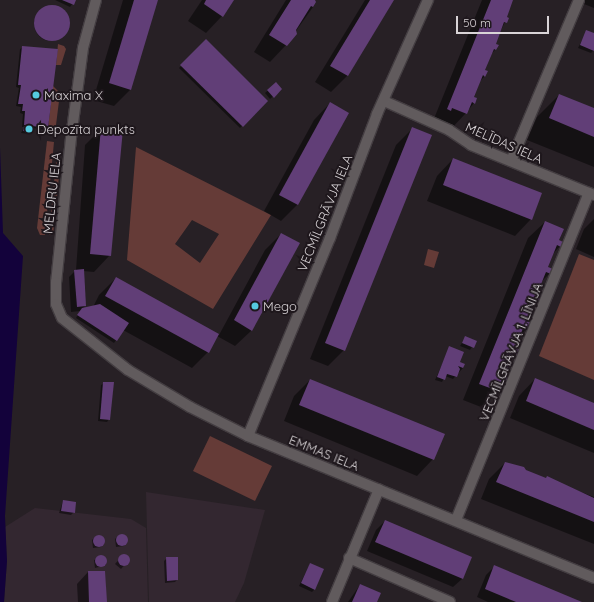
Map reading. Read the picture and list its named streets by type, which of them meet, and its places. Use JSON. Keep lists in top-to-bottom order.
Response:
{
  "streets": {
    "street": [
      "MELĪDAS IELA",
      "MELDRU IELA",
      "VECMĪLGRĀVJA IELA",
      "VECMĪLGRĀVJA 1. LĪNIJA",
      "EMMAS IELA"
    ]
  },
  "crossings": [
    ["MELĪDAS IELA", "VECMĪLGRĀVJA IELA"],
    ["MELĪDAS IELA", "VECMĪLGRĀVJA 1. LĪNIJA"],
    ["MELDRU IELA", "EMMAS IELA"],
    ["VECMĪLGRĀVJA IELA", "EMMAS IELA"],
    ["VECMĪLGRĀVJA 1. LĪNIJA", "EMMAS IELA"]
  ],
  "places": ["Maxima X", "Depozīta punkts", "Mego"],
  "scale_bar": "50 m"
}
